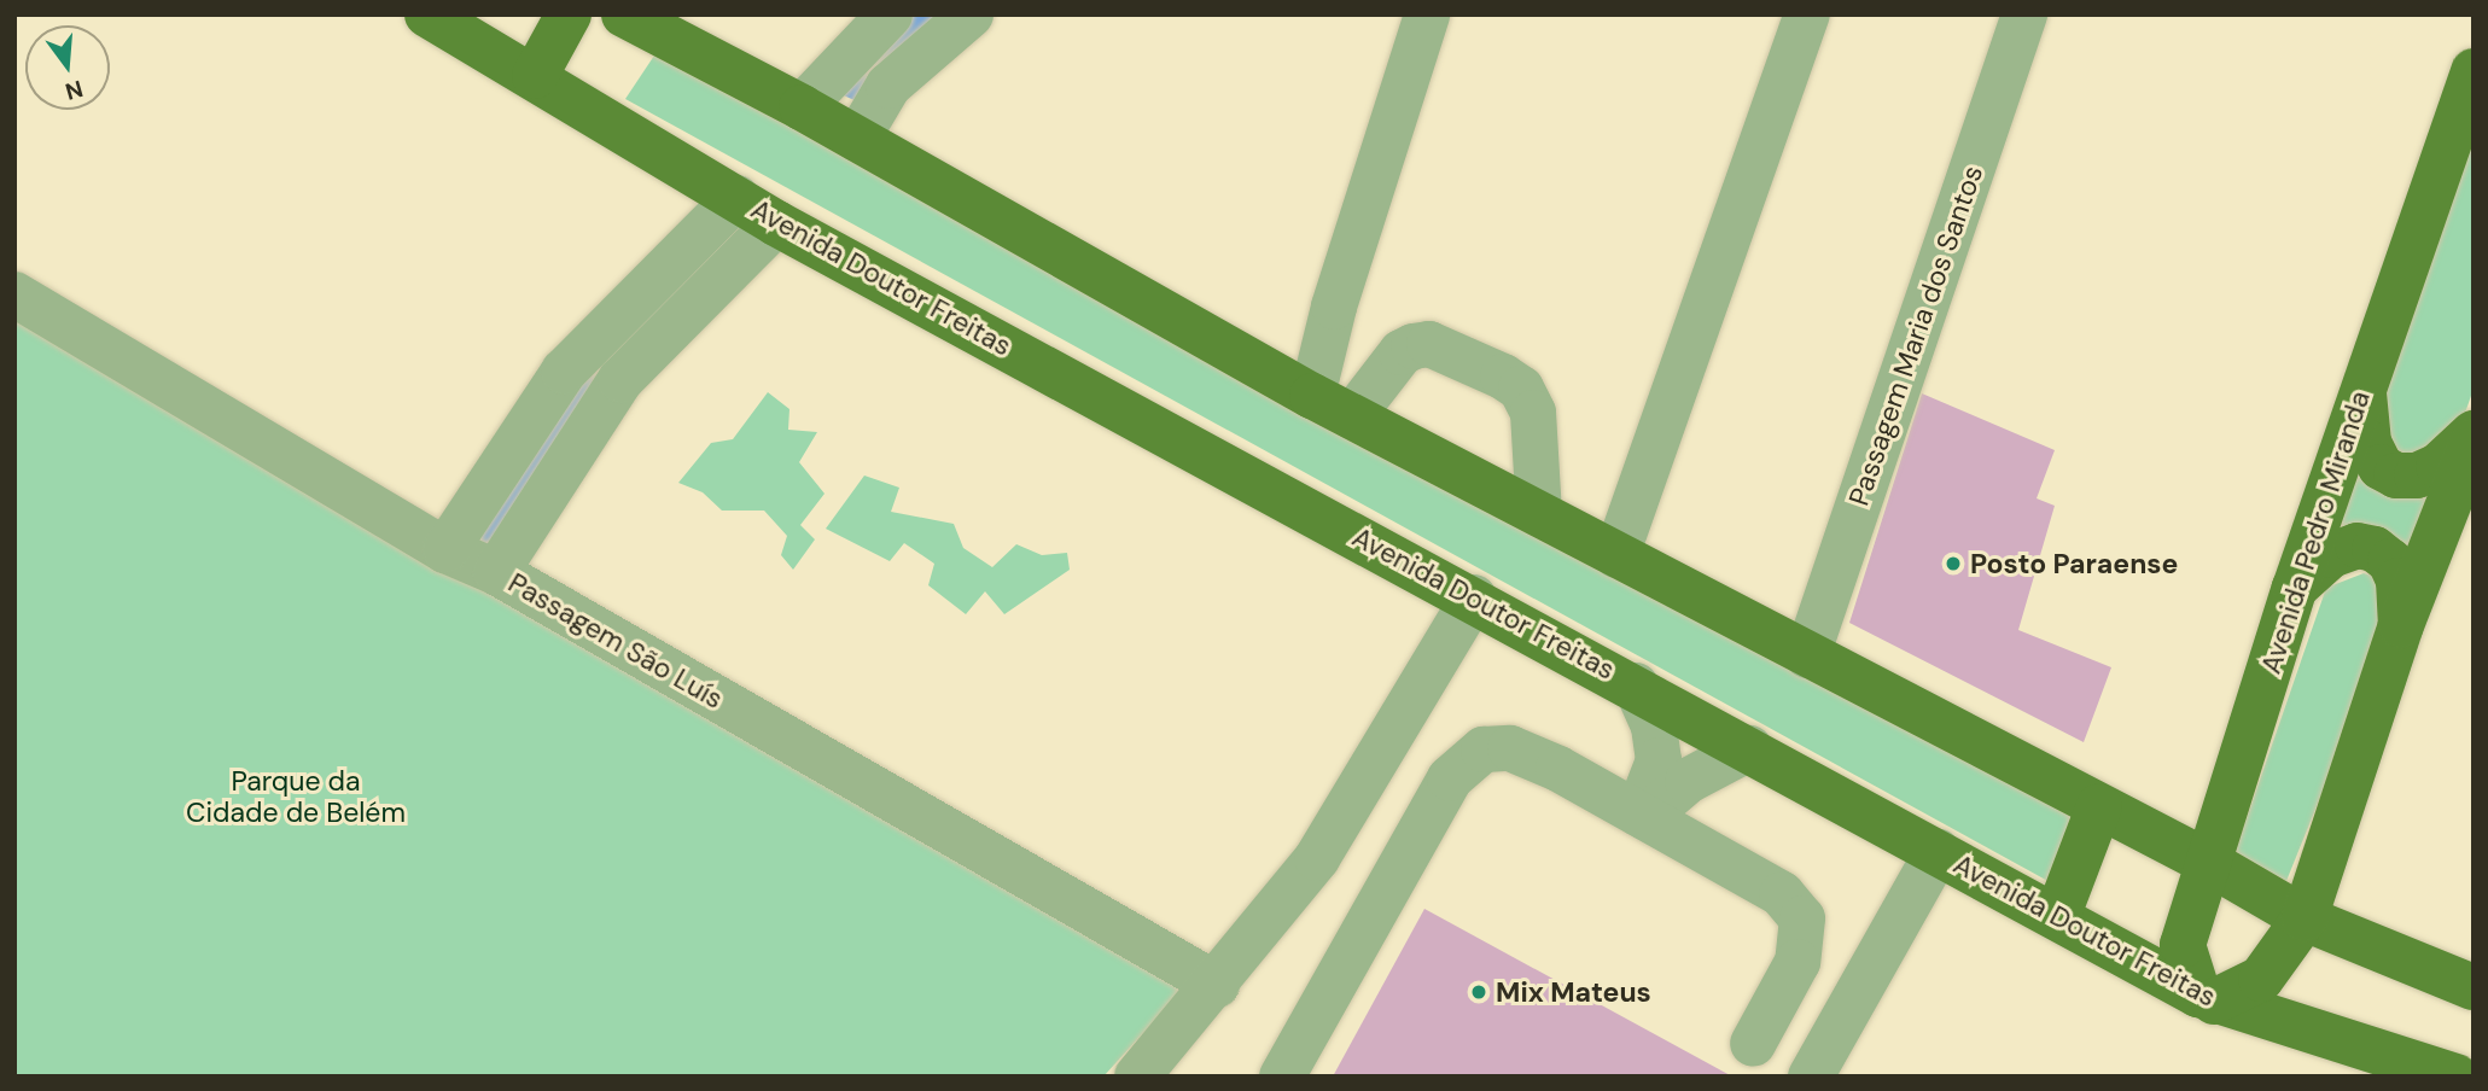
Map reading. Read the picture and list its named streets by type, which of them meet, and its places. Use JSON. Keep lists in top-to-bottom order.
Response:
{
  "streets": {
    "main road": ["Avenida Doutor Freitas", "Avenida Pedro Miranda"],
    "street": ["Passagem Maria dos Santos", "Passagem São Luís"]
  },
  "crossings": [
    ["Avenida Doutor Freitas", "Avenida Pedro Miranda"]
  ],
  "parks": ["Parque da Cidade de Belém"],
  "places": ["Posto Paraense", "Mix Mateus"],
  "north": "bottom"
}
